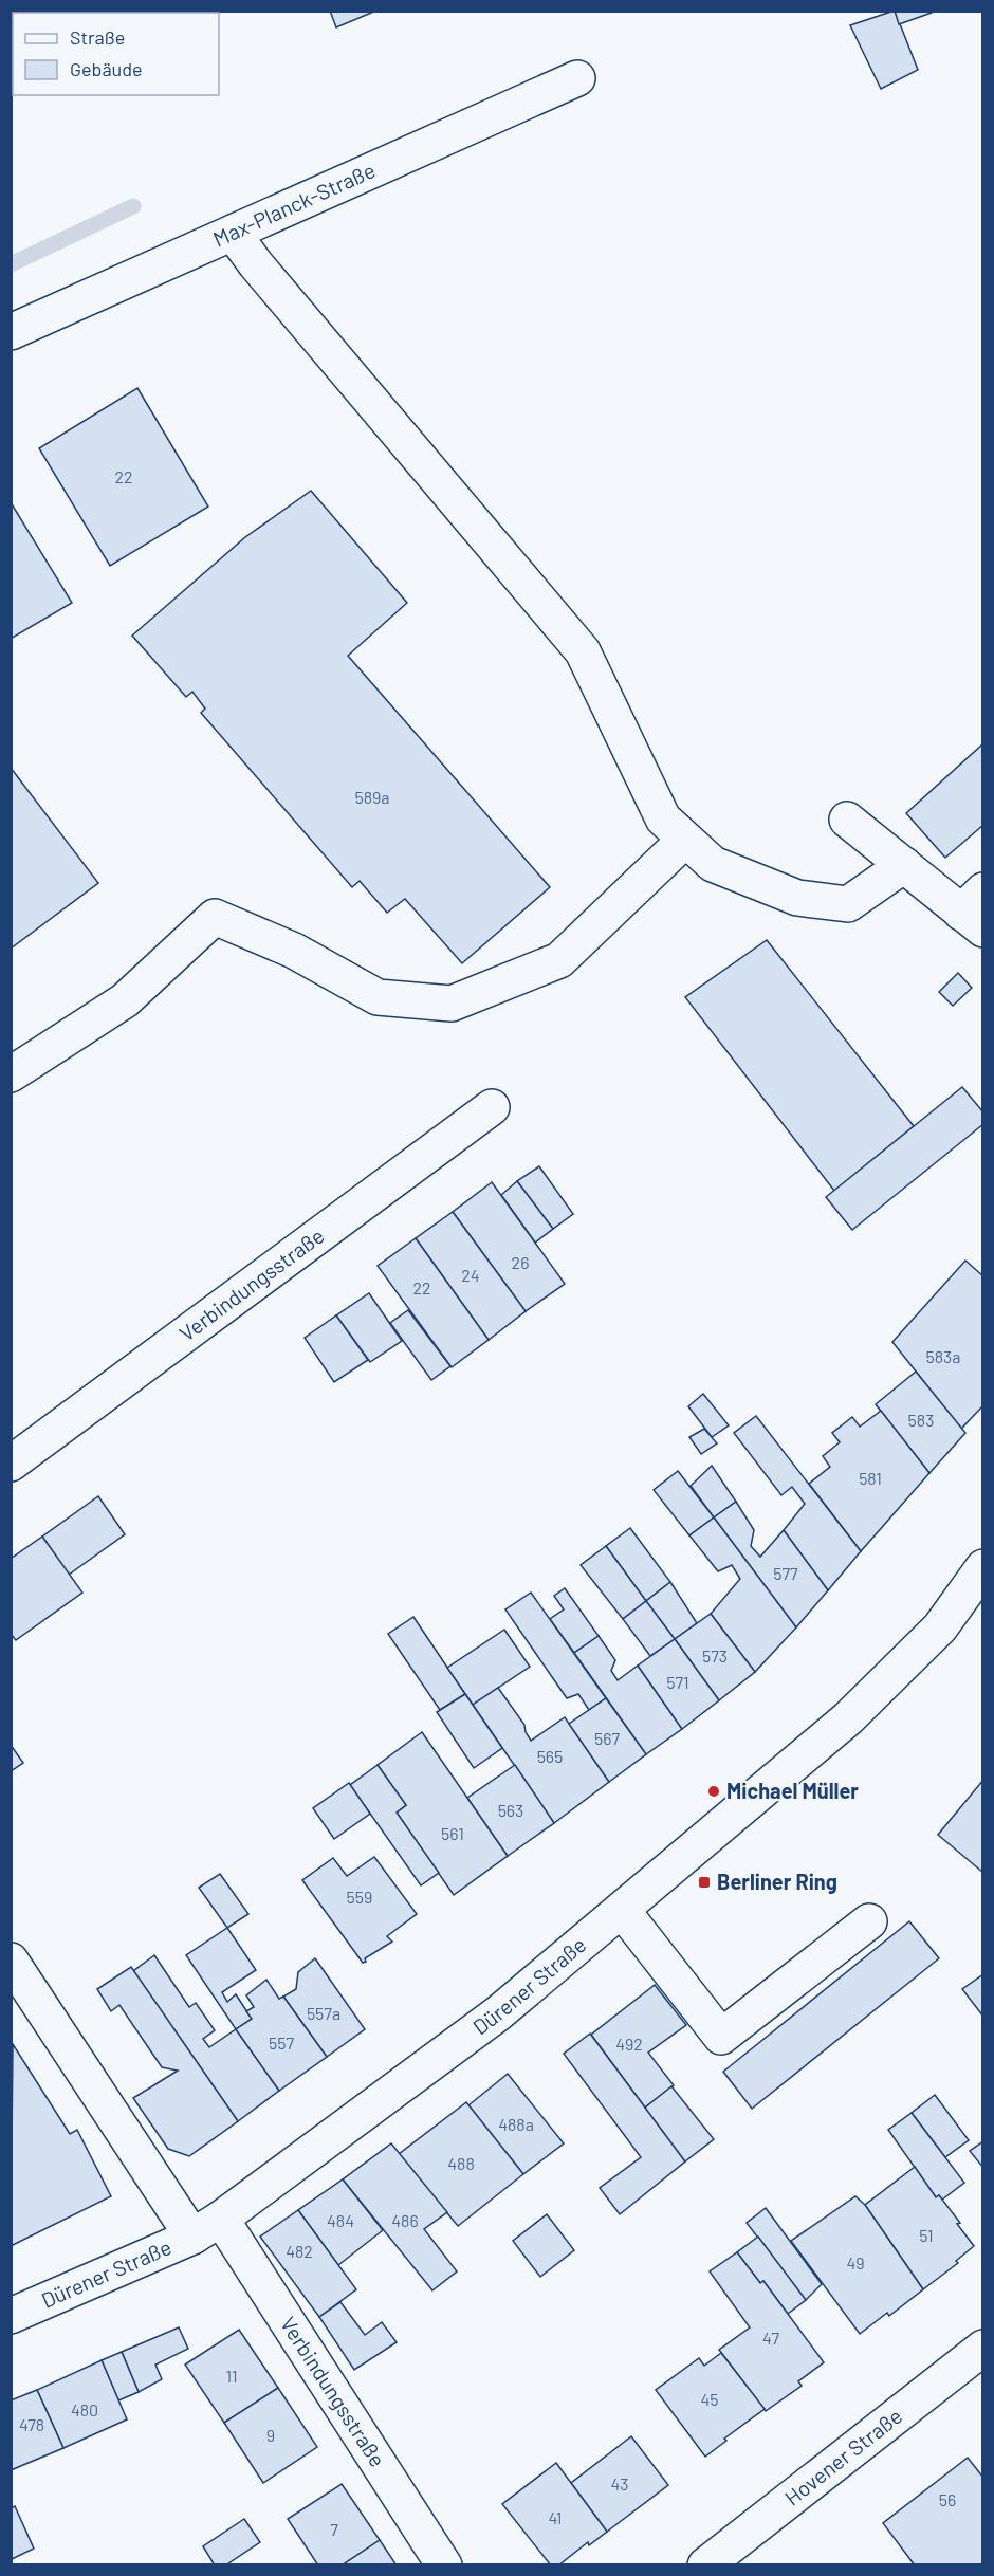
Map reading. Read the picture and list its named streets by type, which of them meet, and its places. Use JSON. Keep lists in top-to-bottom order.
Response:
{
  "streets": {
    "street": [
      "Max-Planck-Straße",
      "Verbindungsstraße",
      "Dürener Straße",
      "Hovener Straße"
    ]
  },
  "crossings": [
    ["Verbindungsstraße", "Dürener Straße"]
  ],
  "places": {
    "other": ["Michael Müller"],
    "transit": ["Berliner Ring"]
  },
  "house_numbers": [
    "22",
    "589a",
    "26",
    "24",
    "22",
    "583a",
    "583",
    "581",
    "577",
    "573",
    "571",
    "567",
    "565",
    "563",
    "561",
    "559",
    "557a",
    "557",
    "492",
    "488a",
    "488",
    "484",
    "486",
    "51",
    "482",
    "49",
    "47",
    "11",
    "45",
    "480",
    "478",
    "9",
    "43",
    "56",
    "41",
    "7"
  ],
  "legend": ["Straße", "Gebäude"]
}
